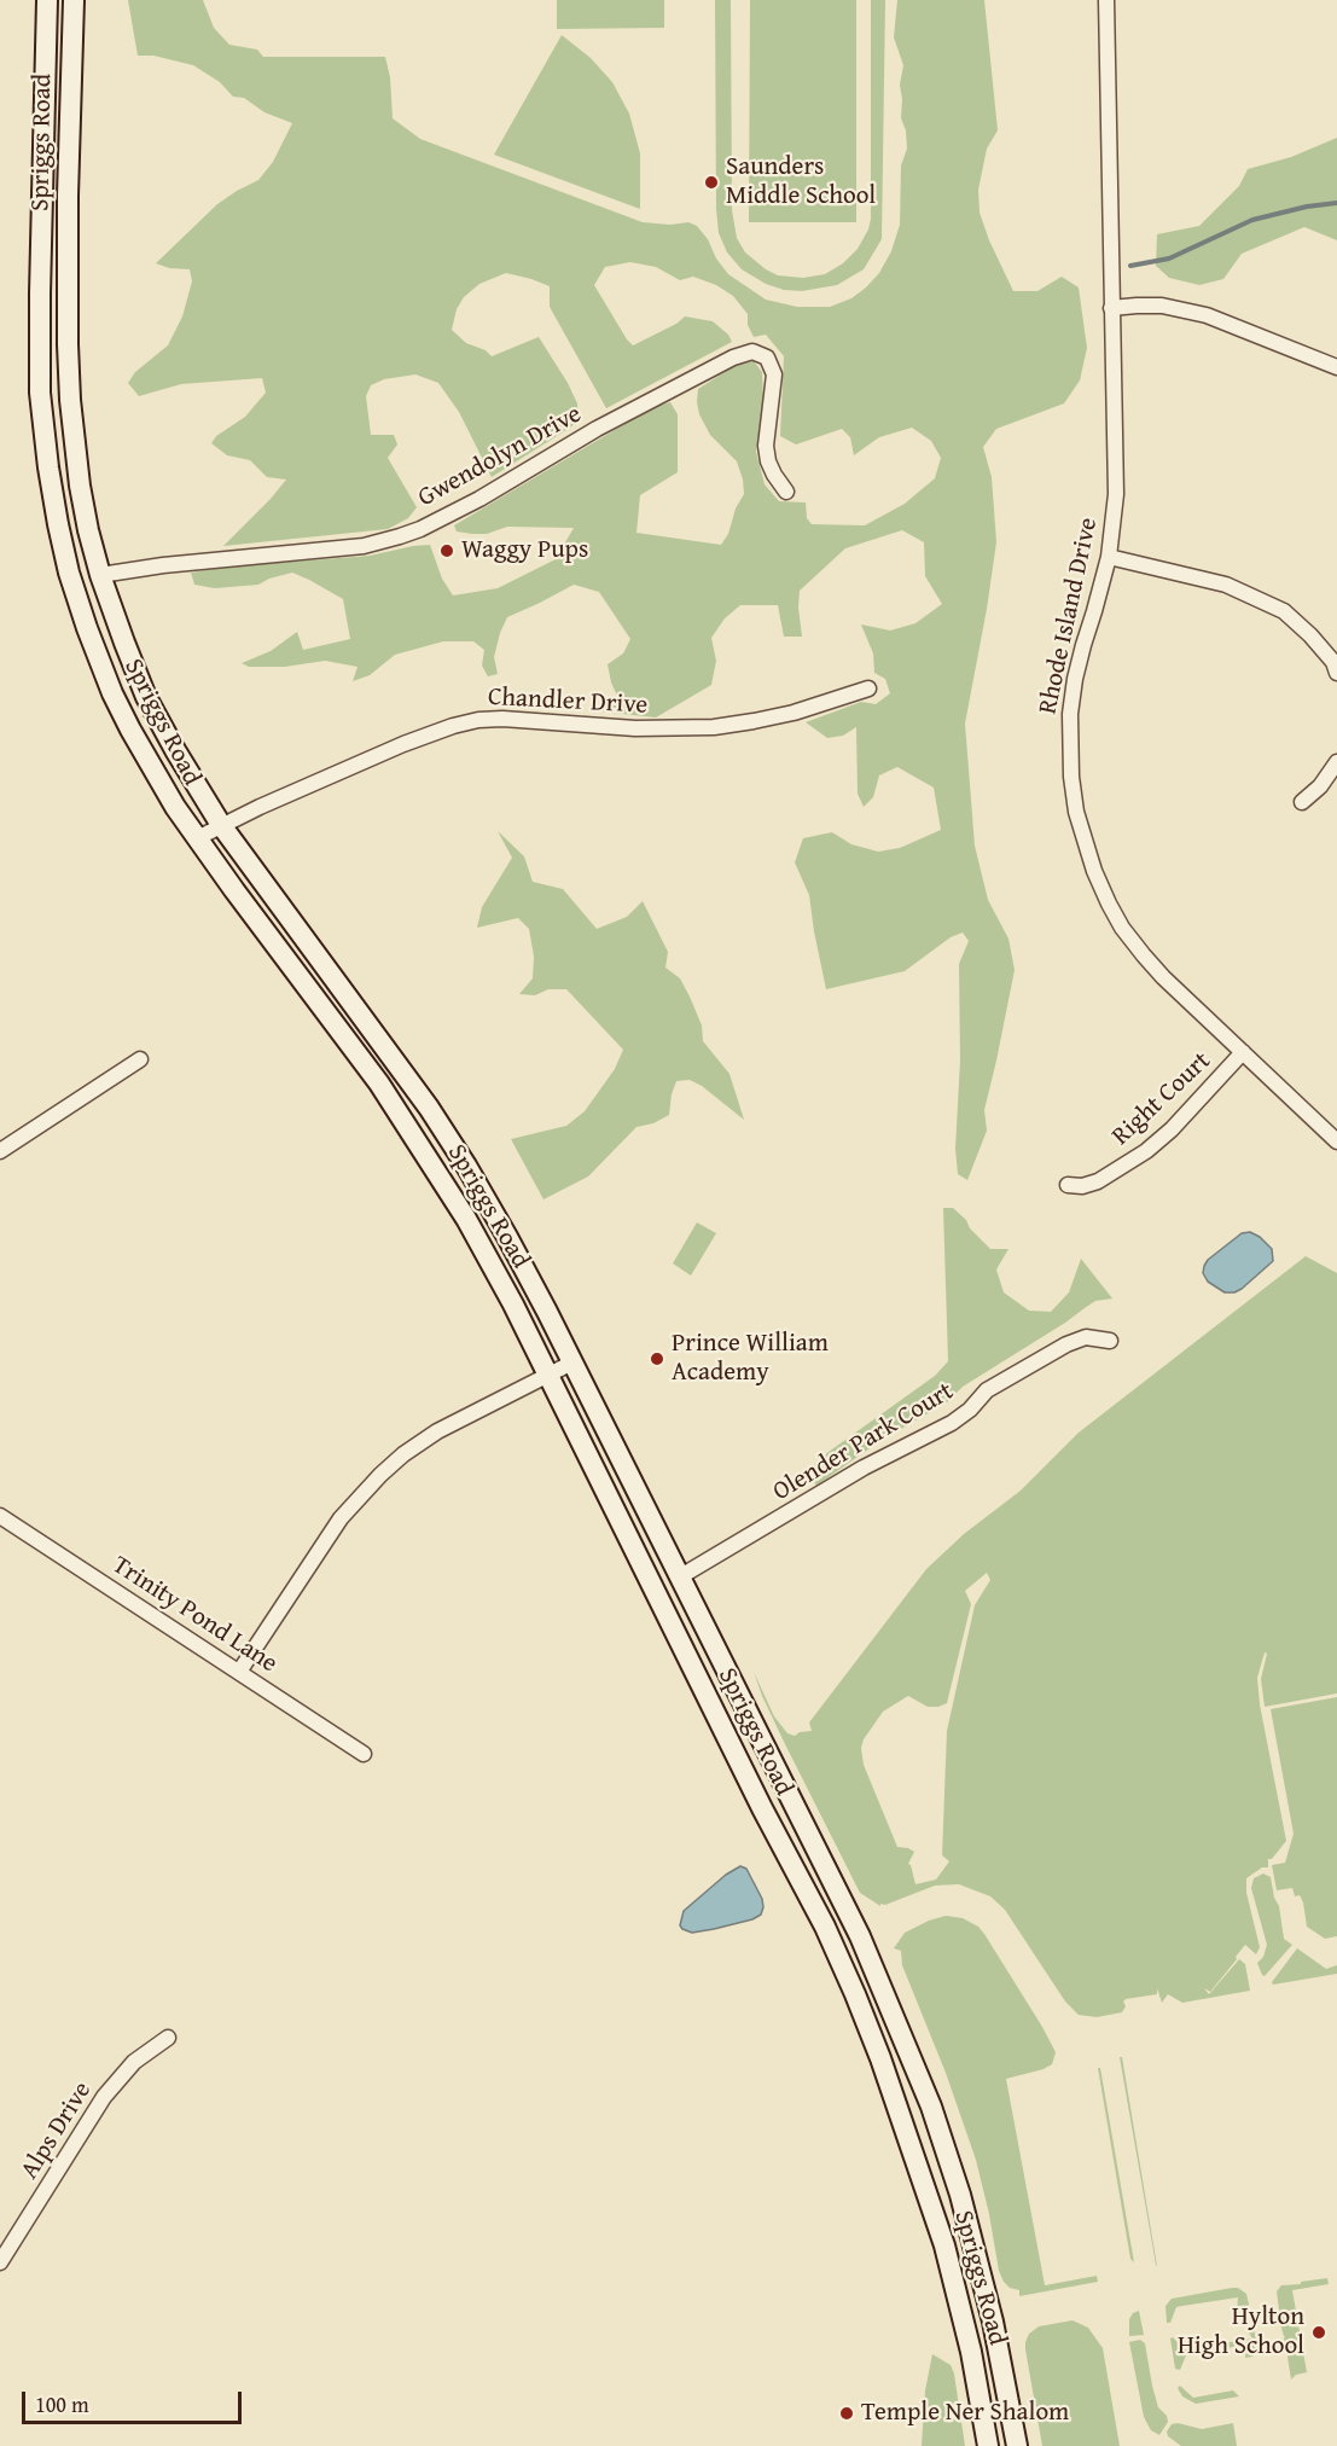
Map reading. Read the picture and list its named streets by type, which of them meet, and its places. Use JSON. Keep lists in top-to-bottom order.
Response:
{
  "streets": {
    "main road": ["Spriggs Road"],
    "street": [
      "Gwendolyn Drive",
      "Rhode Island Drive",
      "Chandler Drive",
      "Right Court",
      "Olender Park Court",
      "Trinity Pond Lane",
      "Alps Drive"
    ]
  },
  "crossings": [
    ["Spriggs Road", "Gwendolyn Drive"],
    ["Spriggs Road", "Chandler Drive"],
    ["Spriggs Road", "Olender Park Court"],
    ["Rhode Island Drive", "Right Court"]
  ],
  "places": [
    "Saunders Middle School",
    "Waggy Pups",
    "Prince William Academy",
    "Hylton High School",
    "Temple Ner Shalom"
  ],
  "scale_bar": "100 m"
}
